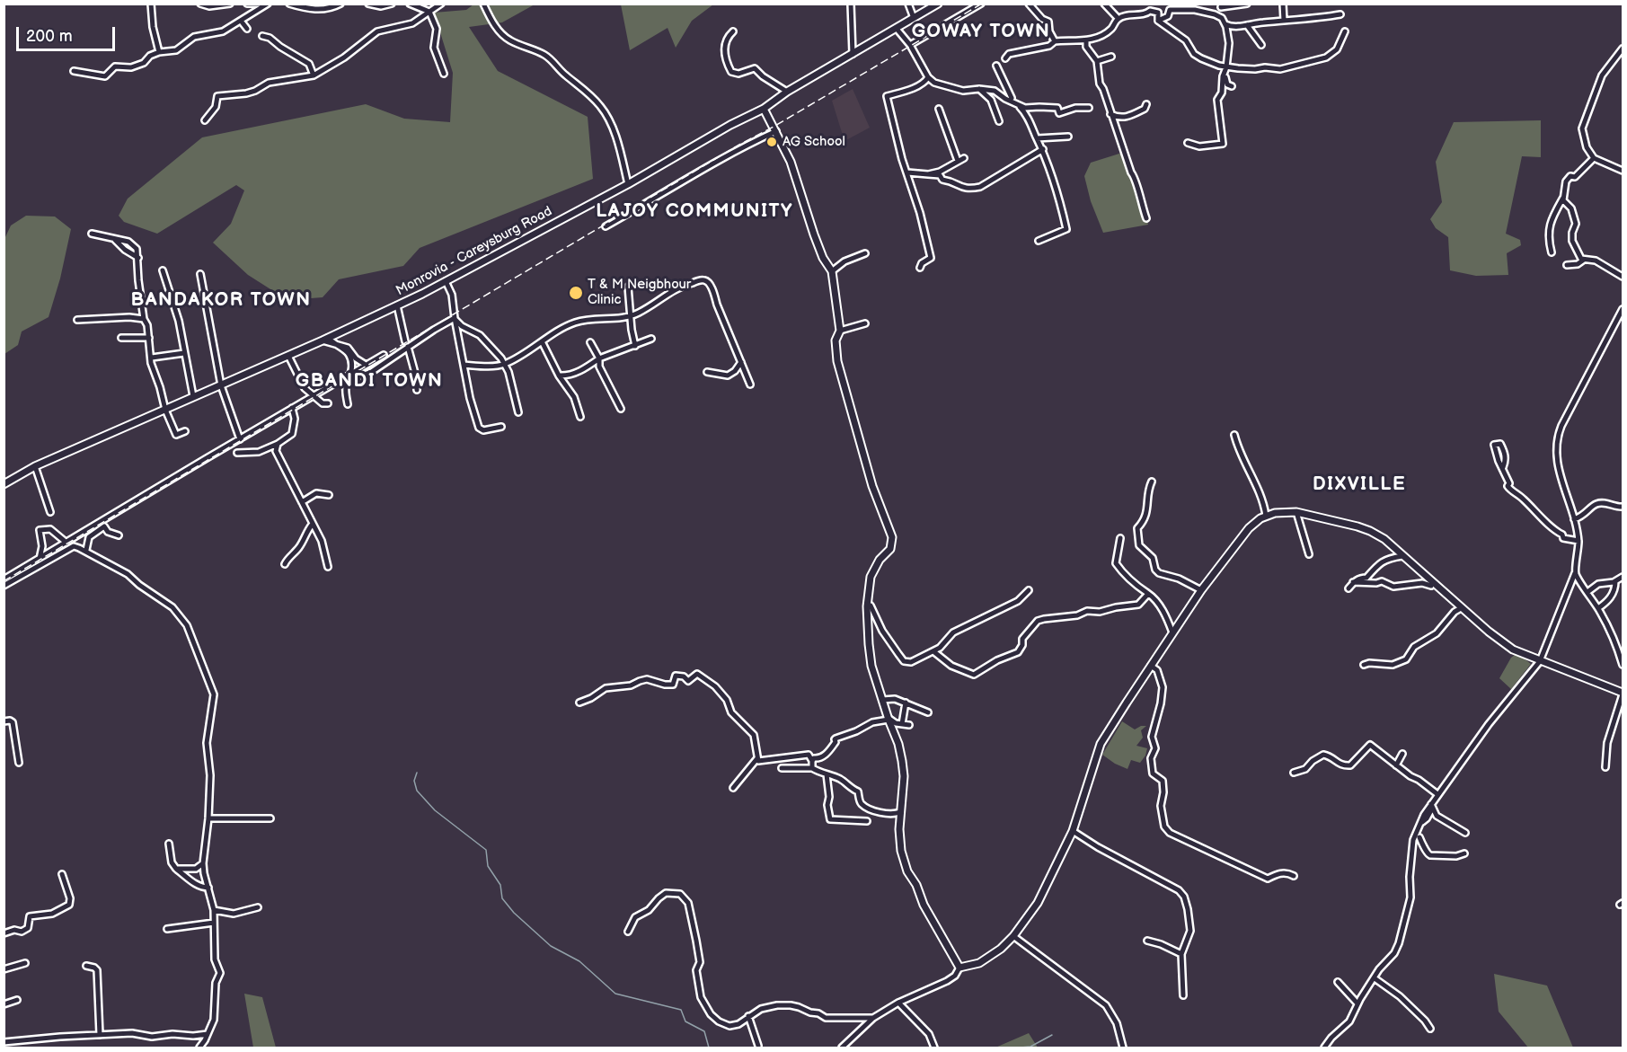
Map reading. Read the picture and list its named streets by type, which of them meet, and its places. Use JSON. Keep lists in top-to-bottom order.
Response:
{
  "streets": {
    "main road": ["Monrovia - Careysburg Road"]
  },
  "districts": [
    "GOWAY TOWN",
    "LAJOY COMMUNITY",
    "BANDAKOR TOWN",
    "GBANDI TOWN",
    "DIXVILLE"
  ],
  "places": ["AG School", "T & M Neigbhour Clinic"],
  "scale_bar": "200 m"
}
